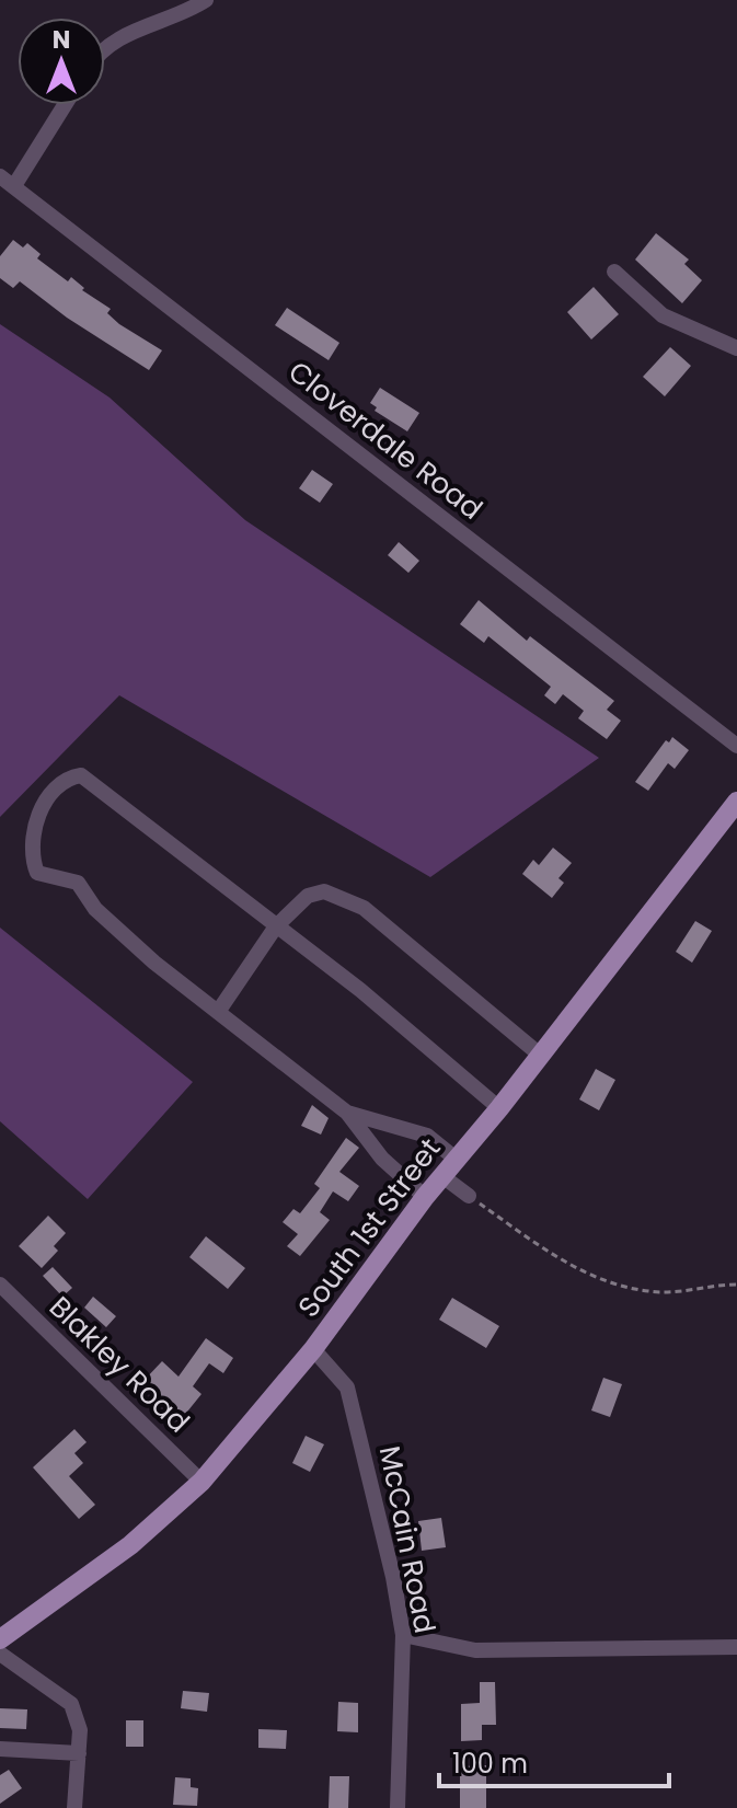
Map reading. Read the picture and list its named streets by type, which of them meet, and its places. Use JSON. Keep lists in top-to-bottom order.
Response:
{
  "streets": {
    "main road": ["South 1st Street"],
    "street": ["Cloverdale Road", "Blakley Road", "McCain Road"]
  },
  "crossings": [
    ["South 1st Street", "Blakley Road"],
    ["South 1st Street", "McCain Road"]
  ],
  "scale_bar": "100 m",
  "north": "top"
}
